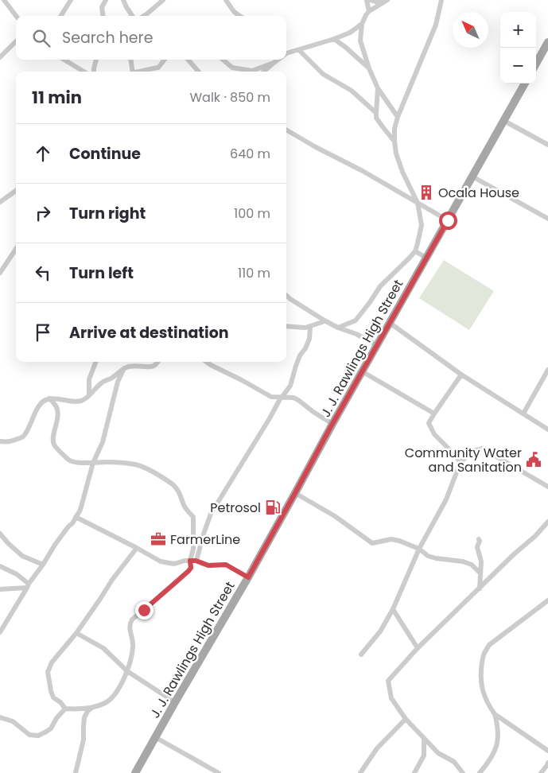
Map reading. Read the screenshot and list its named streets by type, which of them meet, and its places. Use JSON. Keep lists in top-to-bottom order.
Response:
{
  "streets": {
    "main road": ["J. J. Rawlings High Street"]
  },
  "places": {
    "building": ["Ocala House"],
    "public building": ["Community Water and Sanitation"],
    "fuel station": ["Petrosol"],
    "office": ["FarmerLine"]
  },
  "north": "top left",
  "page": {
    "map_buttons": ["+", "−"],
    "search": "Search here",
    "heading": ["11 min", "Walk · 850 m"],
    "list": [
      ["Continue", "640 m"],
      ["Turn right", "100 m"],
      ["Turn left", "110 m"],
      "Arrive at destination"
    ]
  }
}
